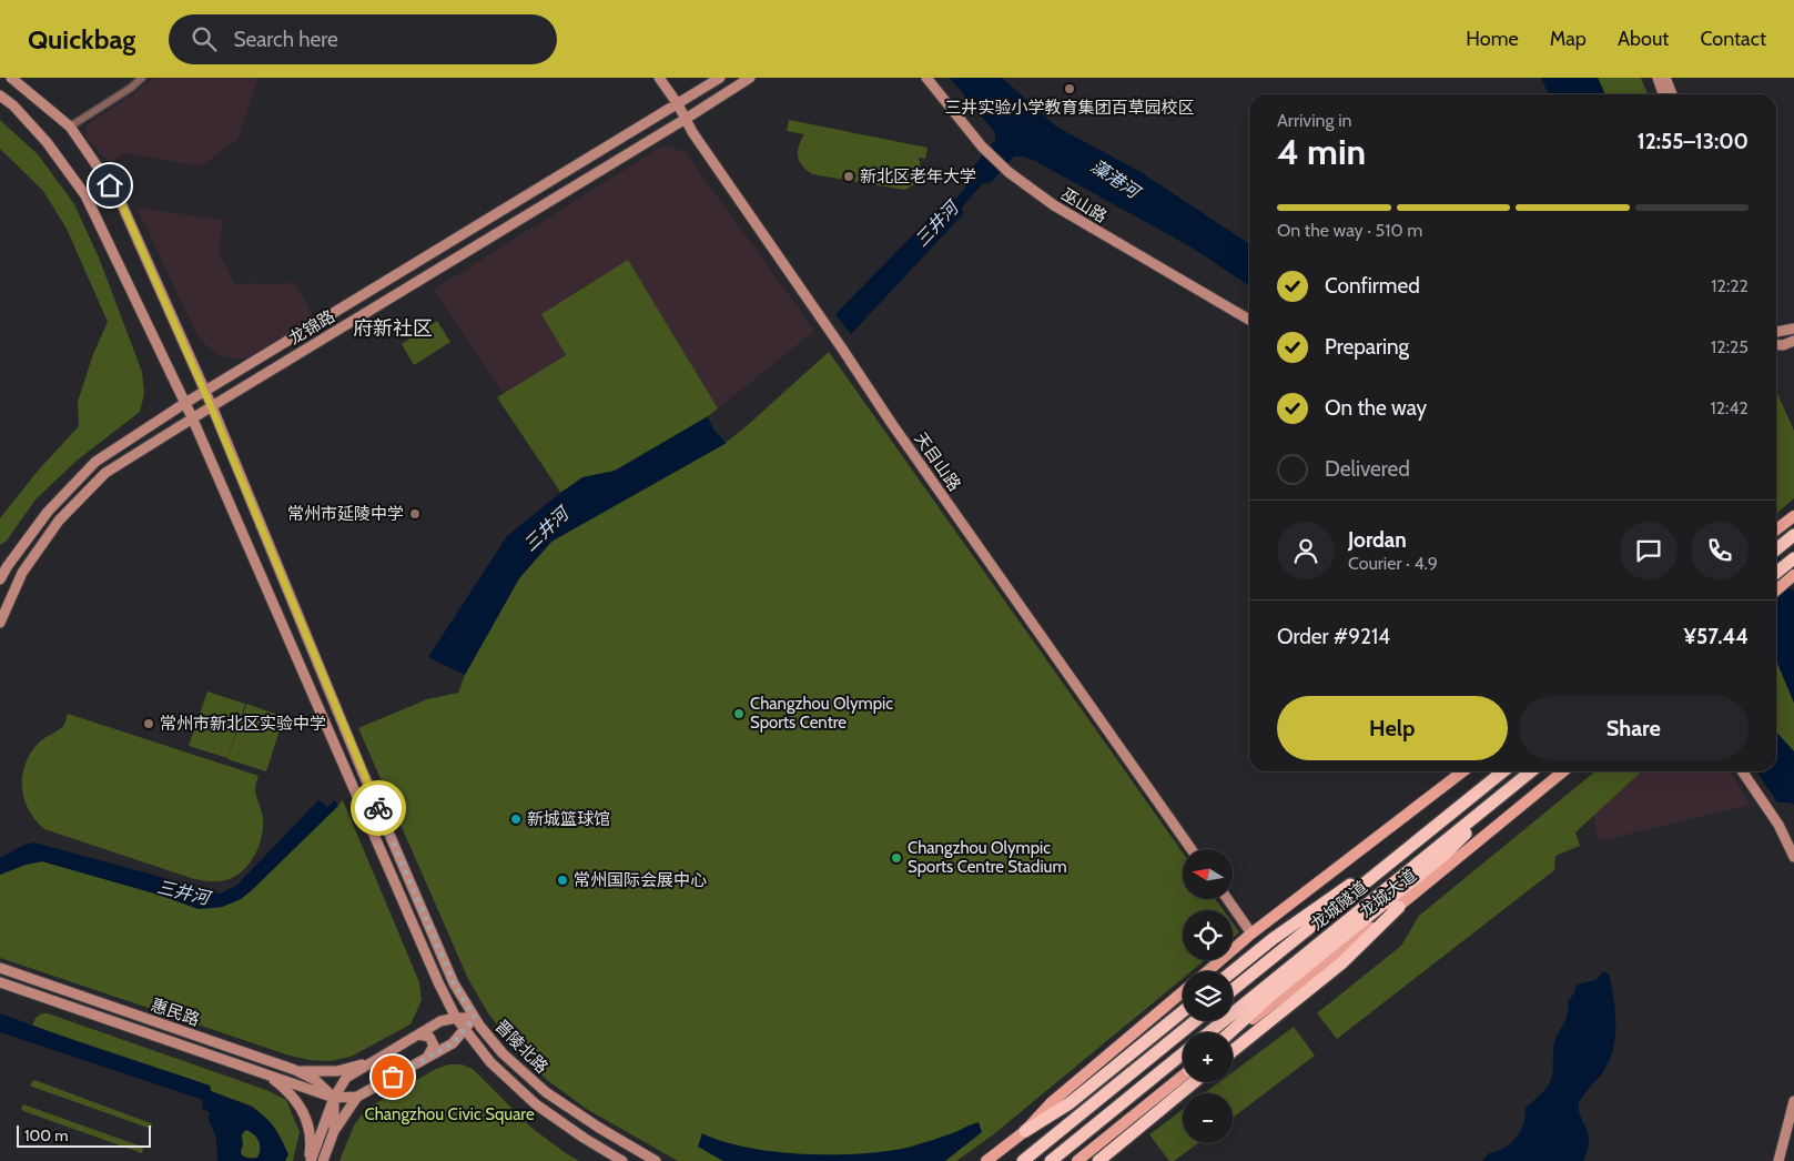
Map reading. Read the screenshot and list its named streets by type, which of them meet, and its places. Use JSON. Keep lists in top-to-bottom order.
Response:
{
  "streets": {
    "highway": ["龙城隧道"],
    "main road": [
      "巫山路",
      "龙锦路",
      "天目山路",
      "龙城大道",
      "惠民路",
      "晋陵北路"
    ]
  },
  "crossings": [
    ["龙锦路", "天目山路"],
    ["龙锦路", "晋陵北路"]
  ],
  "districts": ["府新社区"],
  "water": ["藻港河", "三井河"],
  "parks": ["Changzhou Civic Square"],
  "places": [
    "三井实验小学教育集团百草园校区",
    "新北区老年大学",
    "常州市延陵中学",
    "Changzhou Olympic Sports Centre",
    "常州市新北区实验中学",
    "新城篮球馆",
    "Changzhou Olympic Sports Centre Stadium",
    "常州国际会展中心"
  ],
  "scale_bar": "100 m",
  "north": "left",
  "page": {
    "header": "Quickbag",
    "search": "Search here",
    "nav": [
      "Home",
      "Map",
      "About",
      "Contact"
    ],
    "heading": ["4 min", "Arriving in", "12:55–13:00"],
    "panel": [
      "Jordan",
      "Courier · 4.9",
      "Order #9214",
      "¥57.44"
    ],
    "bar": "On the way · 510 m",
    "list": [
      ["Confirmed", "12:22"],
      ["Preparing", "12:25"],
      ["On the way", "12:42"],
      "Delivered"
    ],
    "buttons": ["Help", "Share"],
    "map_buttons": ["+", "−"],
    "scale": "100 m"
  }
}
